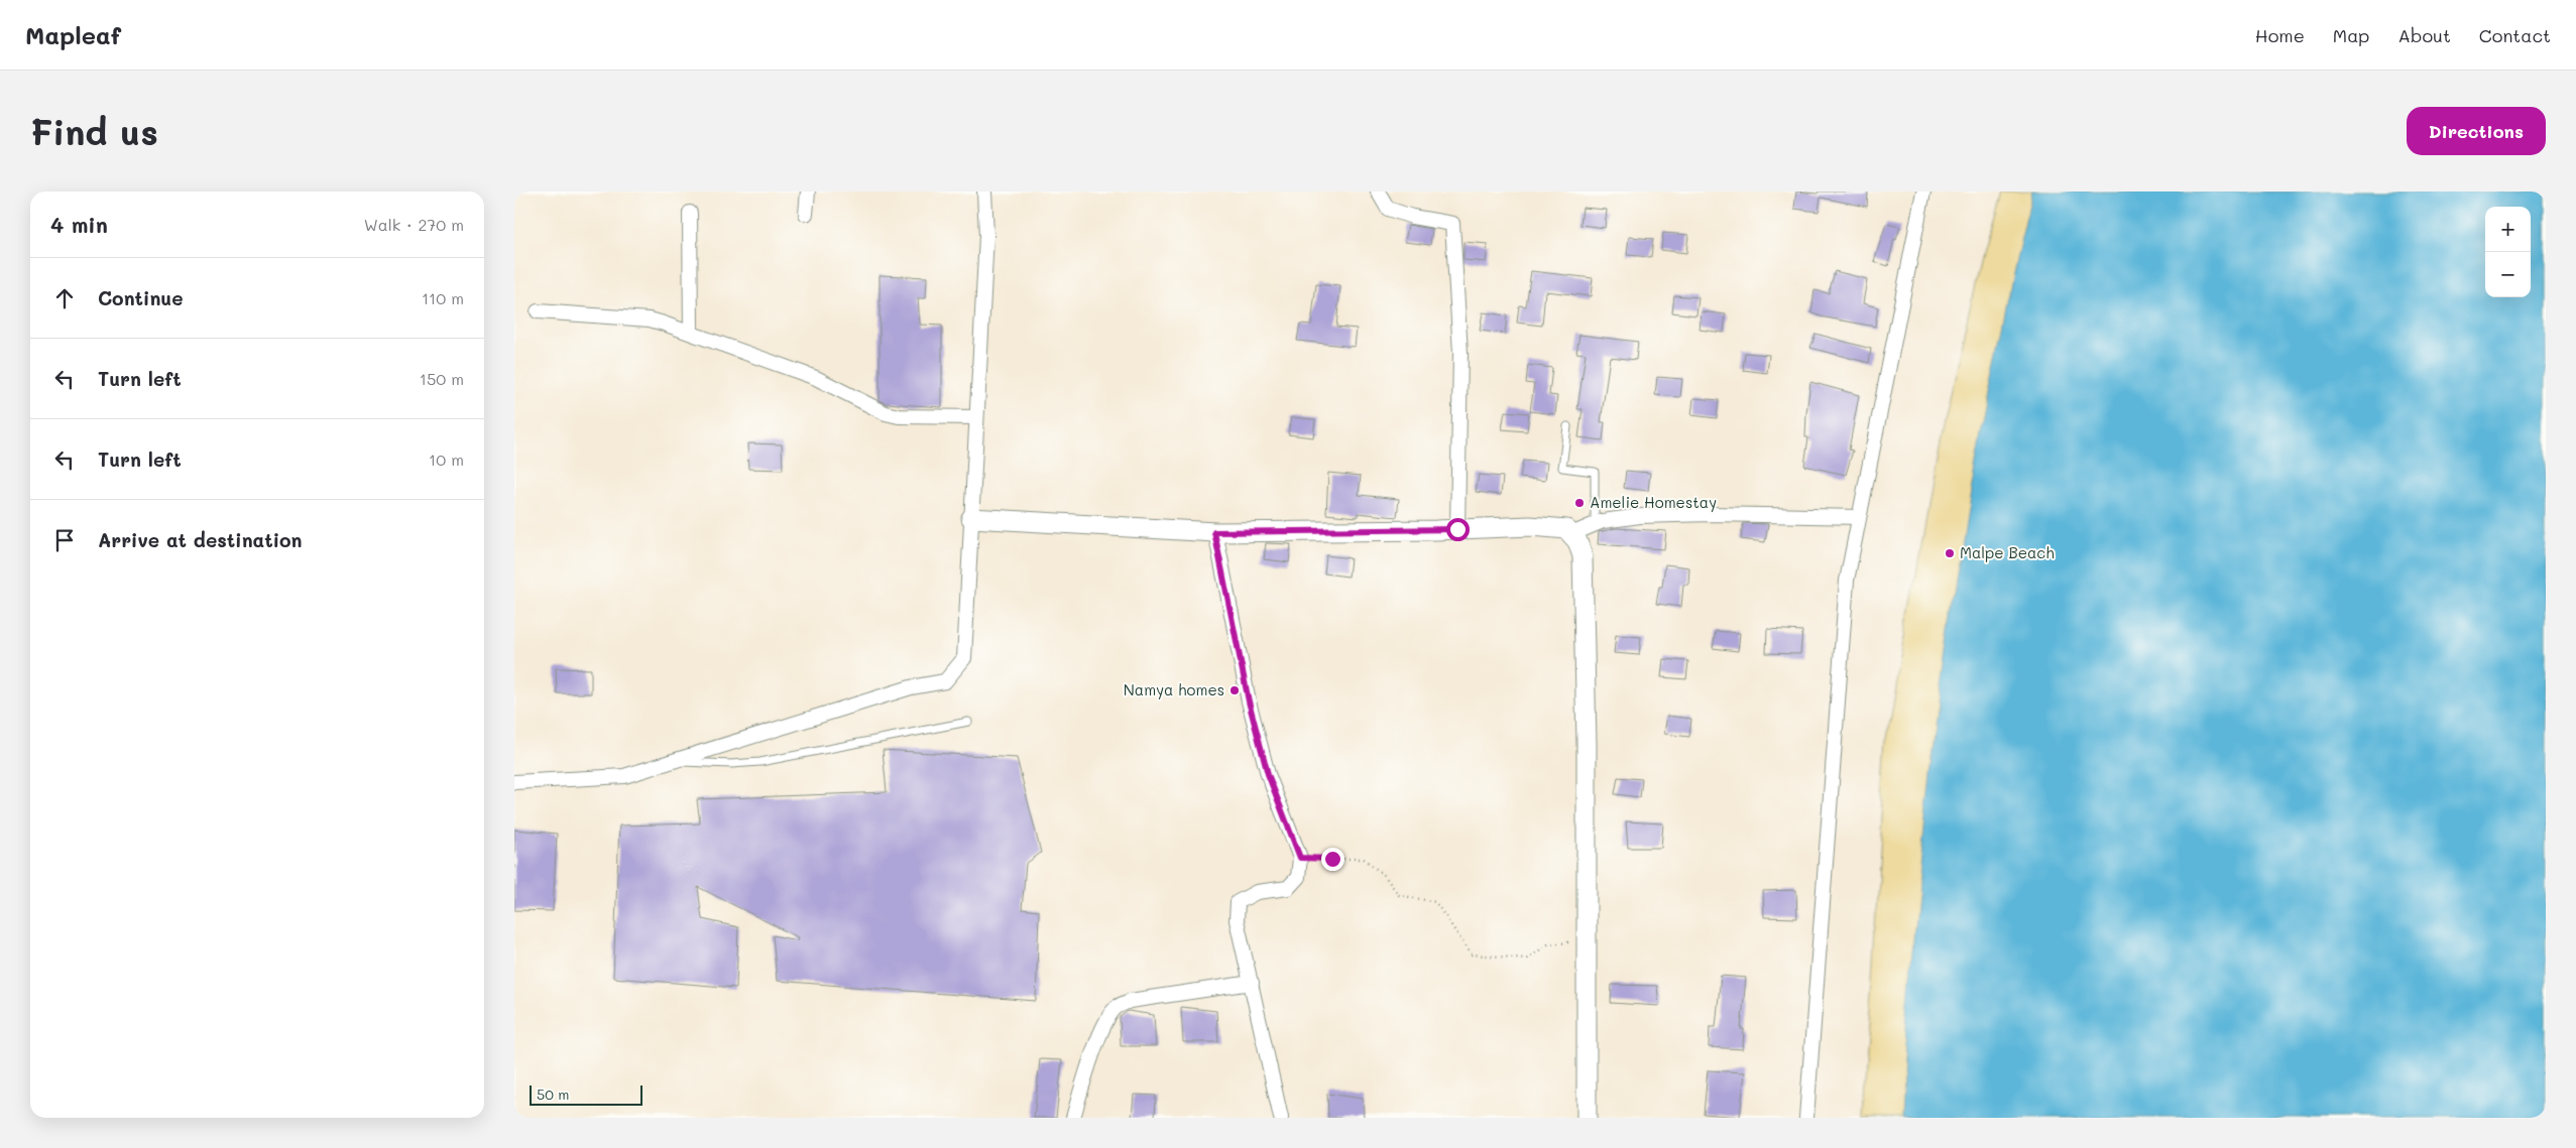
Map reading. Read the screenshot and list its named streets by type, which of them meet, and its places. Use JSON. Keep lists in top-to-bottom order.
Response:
{
  "places": ["Amelie Homestay", "Malpe Beach", "Namya homes"],
  "scale_bar": "50 m",
  "page": {
    "header": "Mapleaf",
    "nav": [
      "Home",
      "Map",
      "About",
      "Contact"
    ],
    "buttons": "Directions",
    "title": "Find us",
    "heading": ["4 min", "Walk · 270 m"],
    "map_buttons": ["+", "−"],
    "list": [
      ["Continue", "110 m"],
      ["Turn left", "150 m"],
      ["Turn left", "10 m"],
      "Arrive at destination"
    ],
    "scale": "50 m"
  }
}
